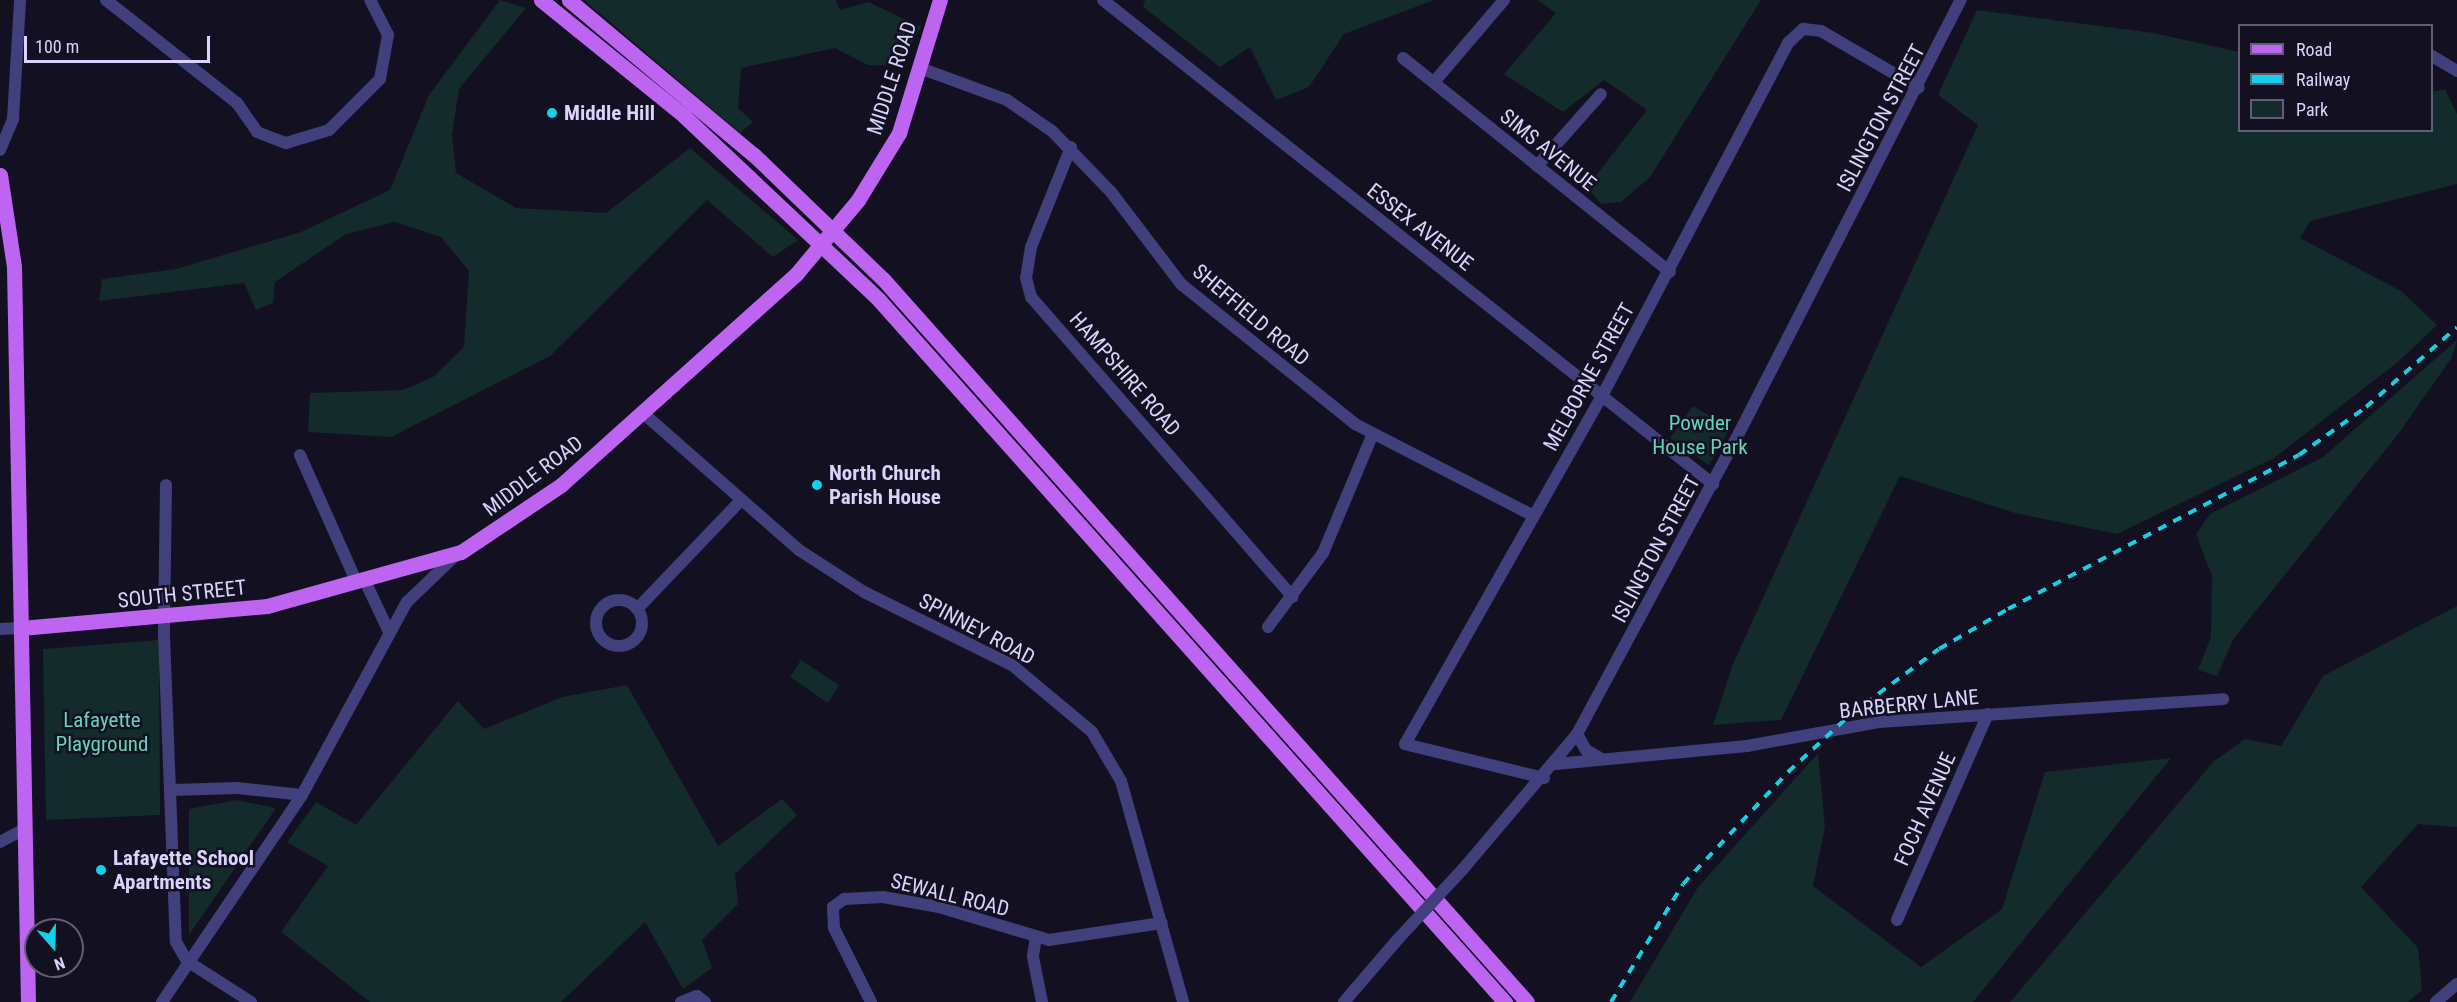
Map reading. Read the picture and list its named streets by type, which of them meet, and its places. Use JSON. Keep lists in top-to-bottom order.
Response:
{
  "streets": {
    "main road": ["MIDDLE ROAD", "SOUTH STREET"],
    "street": [
      "ISLINGTON STREET",
      "SIMS AVENUE",
      "ESSEX AVENUE",
      "SHEFFIELD ROAD",
      "HAMPSHIRE ROAD",
      "MELBORNE STREET",
      "SPINNEY ROAD",
      "BARBERRY LANE",
      "FOCH AVENUE",
      "SEWALL ROAD"
    ]
  },
  "crossings": [
    ["MIDDLE ROAD", "SHEFFIELD ROAD"],
    ["MIDDLE ROAD", "SOUTH STREET"],
    ["MIDDLE ROAD", "SPINNEY ROAD"],
    ["ISLINGTON STREET", "ESSEX AVENUE"],
    ["ISLINGTON STREET", "MELBORNE STREET"],
    ["ISLINGTON STREET", "BARBERRY LANE"],
    ["SIMS AVENUE", "MELBORNE STREET"],
    ["ESSEX AVENUE", "MELBORNE STREET"],
    ["SHEFFIELD ROAD", "HAMPSHIRE ROAD"],
    ["SHEFFIELD ROAD", "MELBORNE STREET"],
    ["SPINNEY ROAD", "SEWALL ROAD"],
    ["BARBERRY LANE", "FOCH AVENUE"]
  ],
  "parks": ["Powder House Park", "Lafayette Playground"],
  "places": ["Middle Hill", "North Church Parish House", "Lafayette School Apartments"],
  "legend": ["Road", "Railway", "Park"],
  "scale_bar": "100 m",
  "north": "bottom"
}
